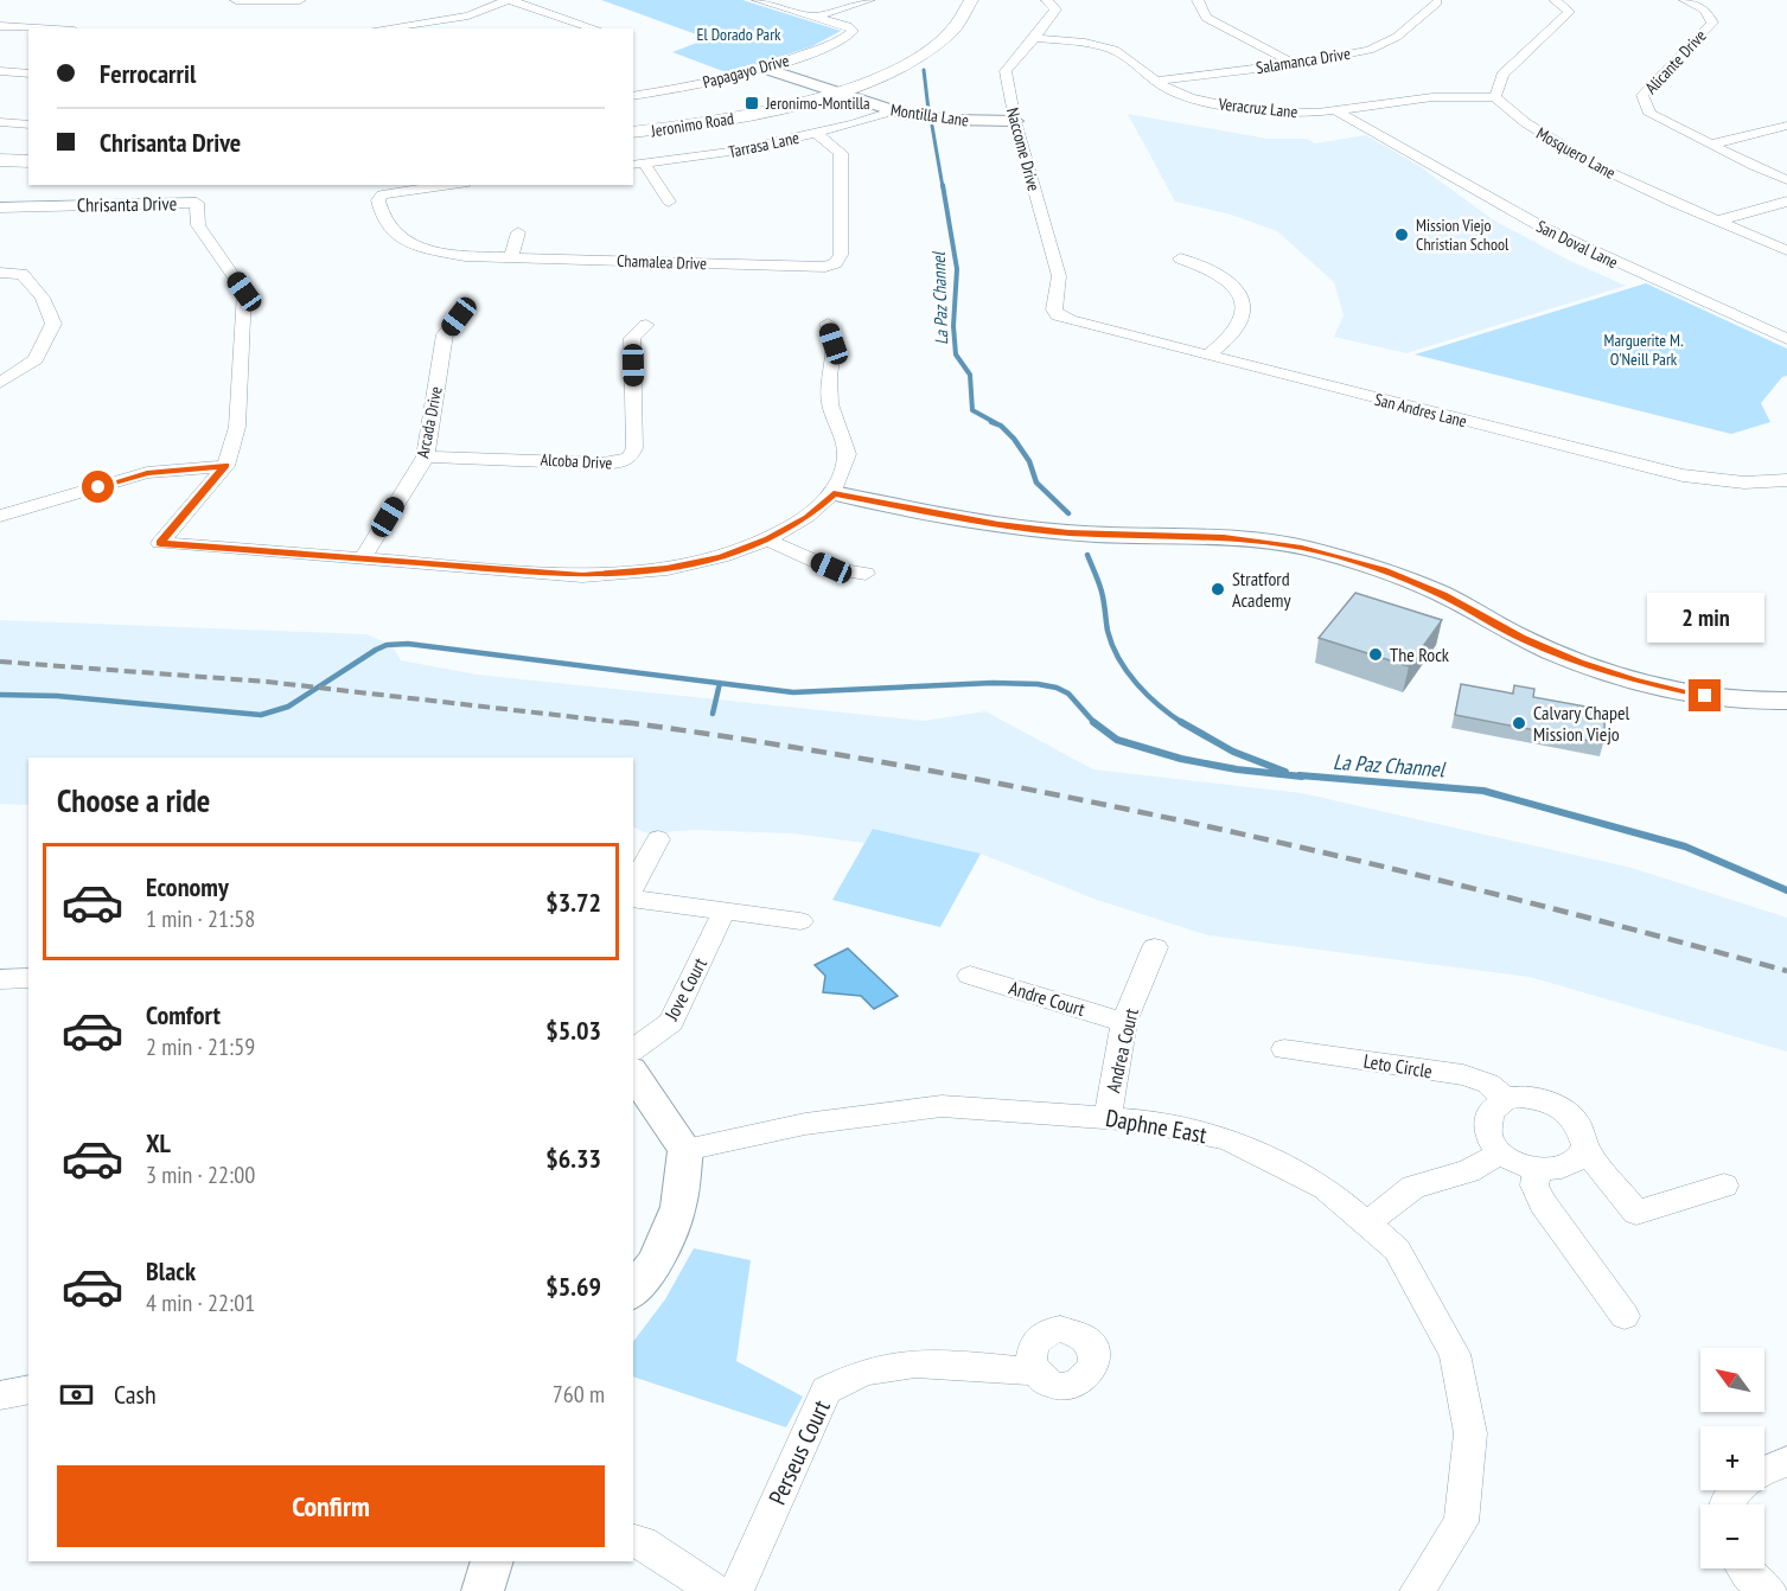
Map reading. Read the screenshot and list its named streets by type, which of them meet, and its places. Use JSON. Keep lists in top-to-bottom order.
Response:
{
  "streets": {
    "main road": ["Jeronimo Road"],
    "street": [
      "Salamanca Drive",
      "Alicante Drive",
      "Papagayo Drive",
      "Veracruz Lane",
      "Montilla Lane",
      "Tarrasa Lane",
      "Naccome Drive",
      "Mosquero Lane",
      "Chrisanta Drive",
      "San Doval Lane",
      "Chamalea Drive",
      "San Andres Lane",
      "Arcada Drive",
      "Alcoba Drive",
      "Jove Court",
      "Andre Court",
      "Andrea Court",
      "Leto Circle",
      "Daphne East",
      "Perseus Court"
    ]
  },
  "crossings": [
    ["Salamanca Drive", "Veracruz Lane"],
    ["Papagayo Drive", "Montilla Lane"],
    ["Veracruz Lane", "Naccome Drive"],
    ["Veracruz Lane", "Mosquero Lane"],
    ["Veracruz Lane", "San Doval Lane"],
    ["Montilla Lane", "Jeronimo Road"],
    ["Montilla Lane", "Tarrasa Lane"],
    ["Montilla Lane", "Naccome Drive"],
    ["Tarrasa Lane", "Chamalea Drive"],
    ["Naccome Drive", "San Andres Lane"],
    ["Chrisanta Drive", "Arcada Drive"],
    ["Arcada Drive", "Alcoba Drive"],
    ["Andre Court", "Andrea Court"],
    ["Andrea Court", "Daphne East"]
  ],
  "water": ["La Paz Channel"],
  "parks": ["El Dorado Park", "Marguerite M. O'Neill Park"],
  "places": {
    "transit": ["Jeronimo-Montilla"],
    "other": [
      "Mission Viejo Christian School",
      "Stratford Academy",
      "The Rock",
      "Calvary Chapel Mission Viejo"
    ]
  },
  "north": "top left",
  "page": {
    "banner": ["Ferrocarril", "Chrisanta Drive"],
    "bubble": "2 min",
    "heading": "Choose a ride",
    "list": [
      {
        "name": "Economy",
        "note": "1 min · 21:58",
        "value": "$3.72"
      },
      {
        "name": "Comfort",
        "note": "2 min · 21:59",
        "value": "$5.03"
      },
      {
        "name": "XL",
        "note": "3 min · 22:00",
        "value": "$6.33"
      },
      {
        "name": "Black",
        "note": "4 min · 22:01",
        "value": "$5.69"
      }
    ],
    "map_buttons": ["+", "−"],
    "pay": ["Cash", "760 m"],
    "buttons": "Confirm"
  }
}
